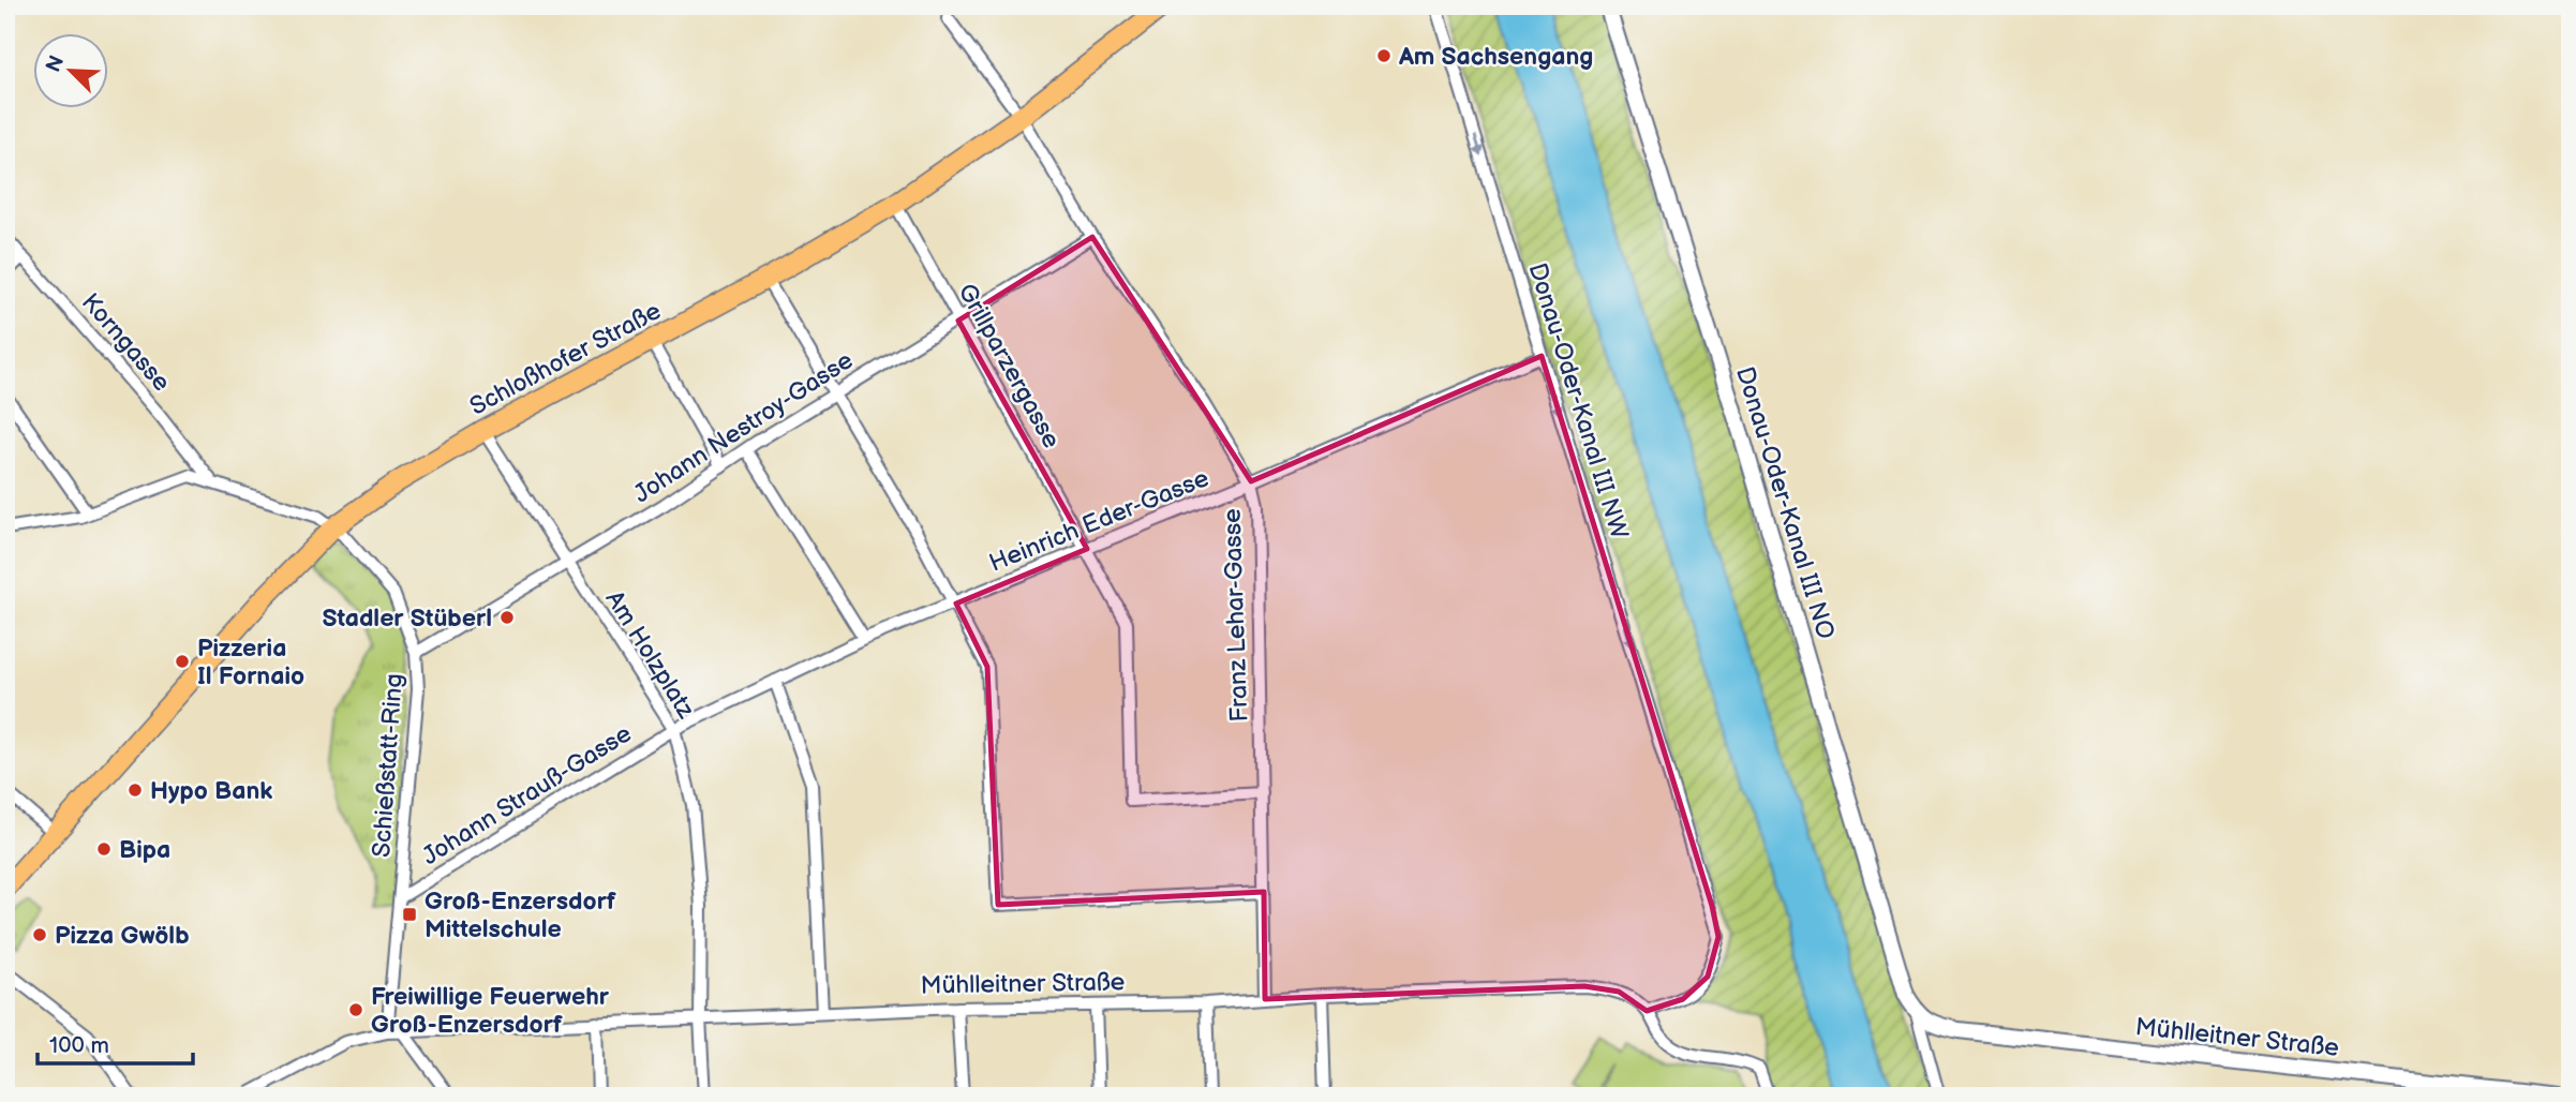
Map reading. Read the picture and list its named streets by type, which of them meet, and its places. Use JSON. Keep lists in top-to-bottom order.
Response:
{
  "streets": {
    "main road": ["Schloßhofer Straße"],
    "street": [
      "Korngasse",
      "Grillparzergasse",
      "Donau-Oder-Kanal III NW",
      "Johann Nestroy-Gasse",
      "Donau-Oder-Kanal III NO",
      "Heinrich Eder-Gasse",
      "Franz Lehar-Gasse",
      "Am Holzplatz",
      "Schießstatt-Ring",
      "Johann Strauß-Gasse",
      "Mühlleitner Straße"
    ]
  },
  "crossings": [
    ["Schloßhofer Straße", "Grillparzergasse"],
    ["Schloßhofer Straße", "Franz Lehar-Gasse"],
    ["Schloßhofer Straße", "Am Holzplatz"],
    ["Schloßhofer Straße", "Schießstatt-Ring"],
    ["Grillparzergasse", "Johann Nestroy-Gasse"],
    ["Grillparzergasse", "Heinrich Eder-Gasse"],
    ["Grillparzergasse", "Franz Lehar-Gasse"],
    ["Donau-Oder-Kanal III NW", "Heinrich Eder-Gasse"],
    ["Donau-Oder-Kanal III NW", "Mühlleitner Straße"],
    ["Johann Nestroy-Gasse", "Franz Lehar-Gasse"],
    ["Johann Nestroy-Gasse", "Am Holzplatz"],
    ["Johann Nestroy-Gasse", "Schießstatt-Ring"],
    ["Donau-Oder-Kanal III NO", "Mühlleitner Straße"],
    ["Heinrich Eder-Gasse", "Franz Lehar-Gasse"],
    ["Heinrich Eder-Gasse", "Am Holzplatz"],
    ["Heinrich Eder-Gasse", "Johann Strauß-Gasse"],
    ["Franz Lehar-Gasse", "Mühlleitner Straße"],
    ["Am Holzplatz", "Johann Strauß-Gasse"],
    ["Am Holzplatz", "Mühlleitner Straße"],
    ["Schießstatt-Ring", "Johann Strauß-Gasse"],
    ["Schießstatt-Ring", "Mühlleitner Straße"]
  ],
  "one_way": ["Donau-Oder-Kanal III NW"],
  "places": {
    "other": [
      "Am Sachsengang",
      "Stadler Stüberl",
      "Pizzeria Il Fornaio",
      "Hypo Bank",
      "Bipa",
      "Pizza Gwölb",
      "Freiwillige Feuerwehr Groß-Enzersdorf"
    ],
    "transit": ["Groß-Enzersdorf Mittelschule"]
  },
  "scale_bar": "100 m",
  "north": "top left"
}
